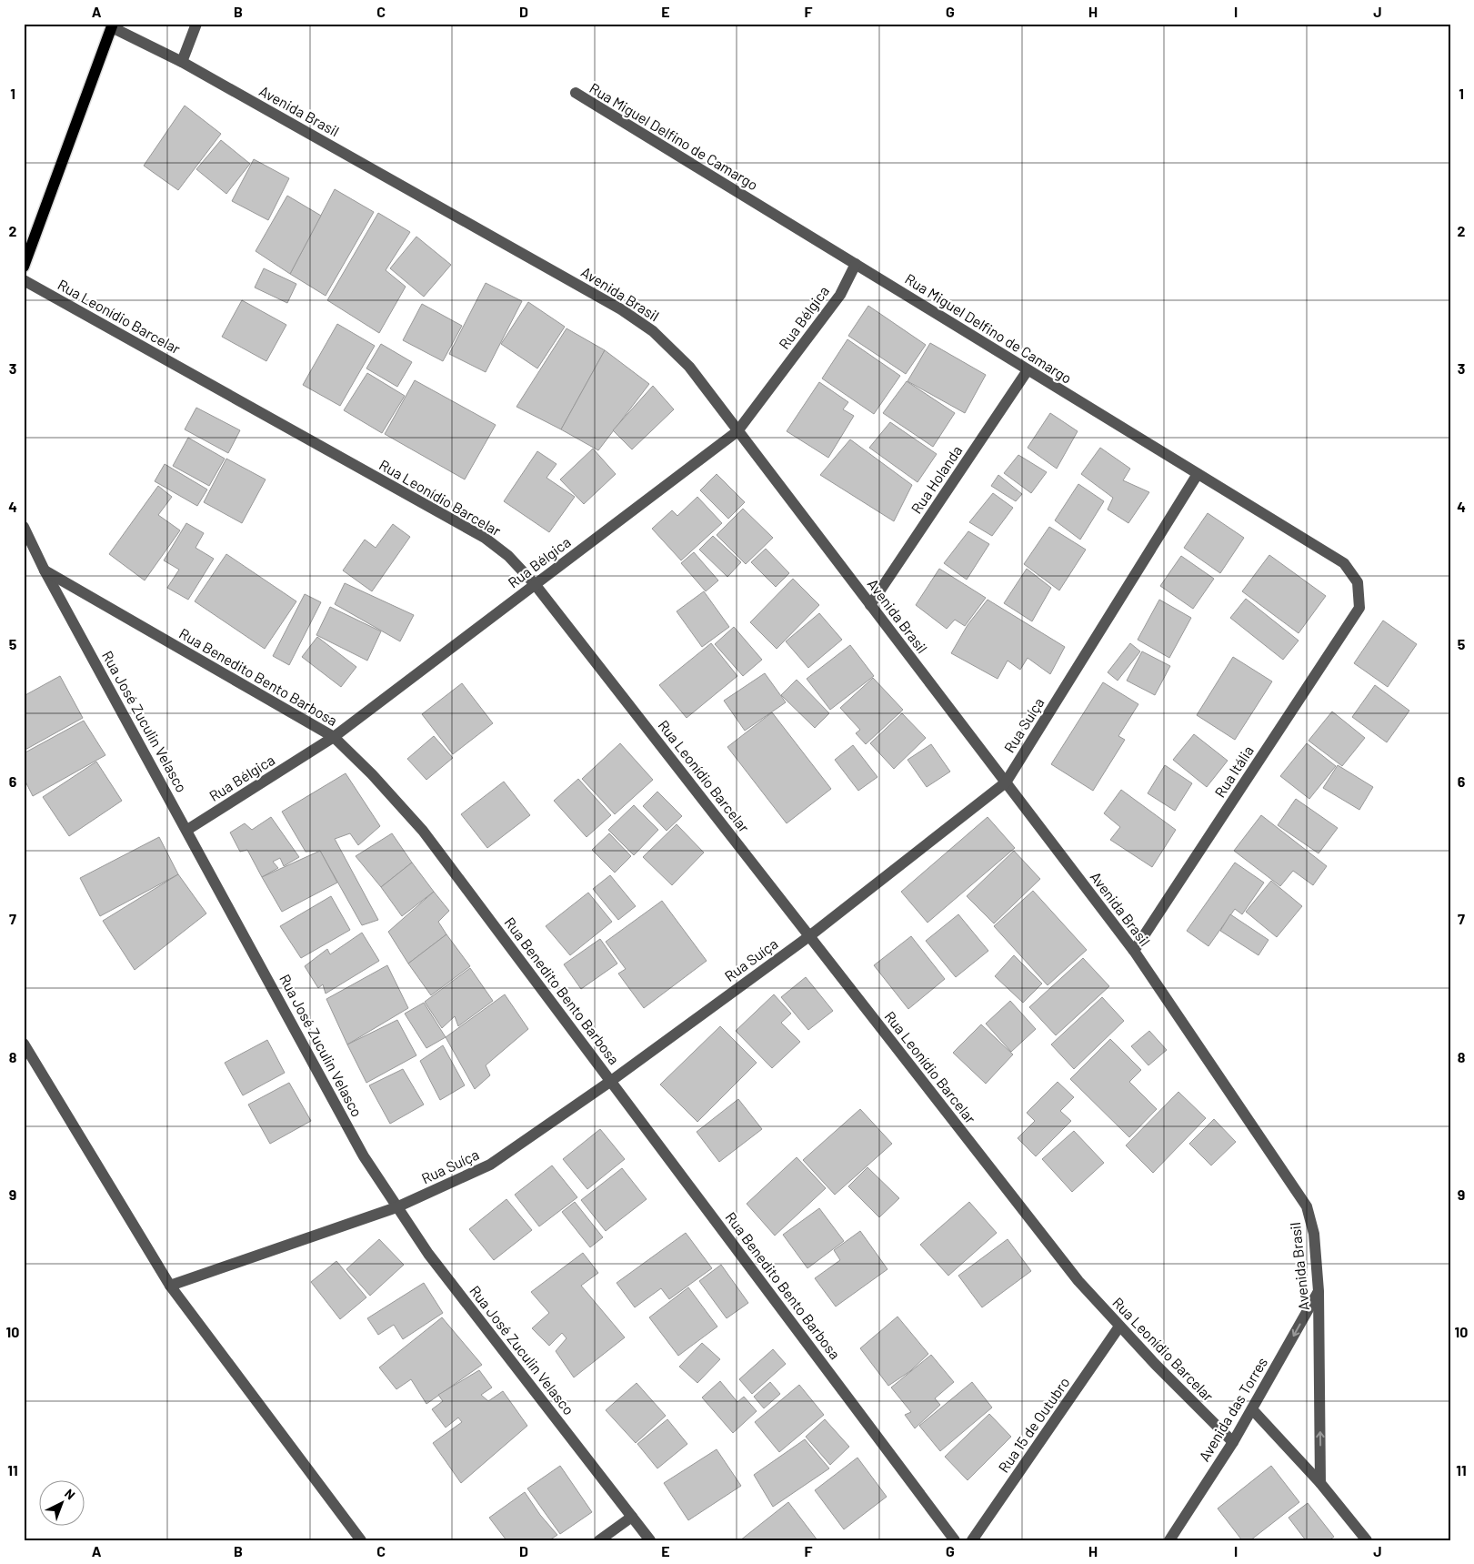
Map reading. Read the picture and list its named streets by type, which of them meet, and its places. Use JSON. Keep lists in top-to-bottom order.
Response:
{
  "streets": {
    "street": [
      "Avenida Brasil",
      "Rua Miguel Delfino de Camargo",
      "Rua Leonídio Barcelar",
      "Rua Bélgica",
      "Rua Holanda",
      "Rua Benedito Bento Barbosa",
      "Rua José Zuculin Velasco",
      "Rua Suíça",
      "Rua Itália",
      "Avenida das Torres",
      "Rua 15 de Outubro"
    ]
  },
  "crossings": [
    ["Avenida Brasil", "Rua Bélgica"],
    ["Avenida Brasil", "Rua Holanda"],
    ["Avenida Brasil", "Rua Suíça"],
    ["Avenida Brasil", "Rua Itália"],
    ["Avenida Brasil", "Avenida das Torres"],
    ["Rua Miguel Delfino de Camargo", "Rua Bélgica"],
    ["Rua Miguel Delfino de Camargo", "Rua Holanda"],
    ["Rua Miguel Delfino de Camargo", "Rua Suíça"],
    ["Rua Miguel Delfino de Camargo", "Rua Itália"],
    ["Rua Leonídio Barcelar", "Rua Bélgica"],
    ["Rua Leonídio Barcelar", "Rua Suíça"],
    ["Rua Leonídio Barcelar", "Avenida das Torres"],
    ["Rua Leonídio Barcelar", "Rua 15 de Outubro"],
    ["Rua Bélgica", "Rua Benedito Bento Barbosa"],
    ["Rua Bélgica", "Rua José Zuculin Velasco"],
    ["Rua Benedito Bento Barbosa", "Rua José Zuculin Velasco"],
    ["Rua Benedito Bento Barbosa", "Rua Suíça"],
    ["Rua José Zuculin Velasco", "Rua Suíça"]
  ],
  "one_way": ["Avenida das Torres"],
  "north": "top right",
  "grid": {
    "columns": [
      "A",
      "B",
      "C",
      "D",
      "E",
      "F",
      "G",
      "H",
      "I",
      "J"
    ],
    "rows": [
      "1",
      "2",
      "3",
      "4",
      "5",
      "6",
      "7",
      "8",
      "9",
      "10",
      "11"
    ]
  }
}
